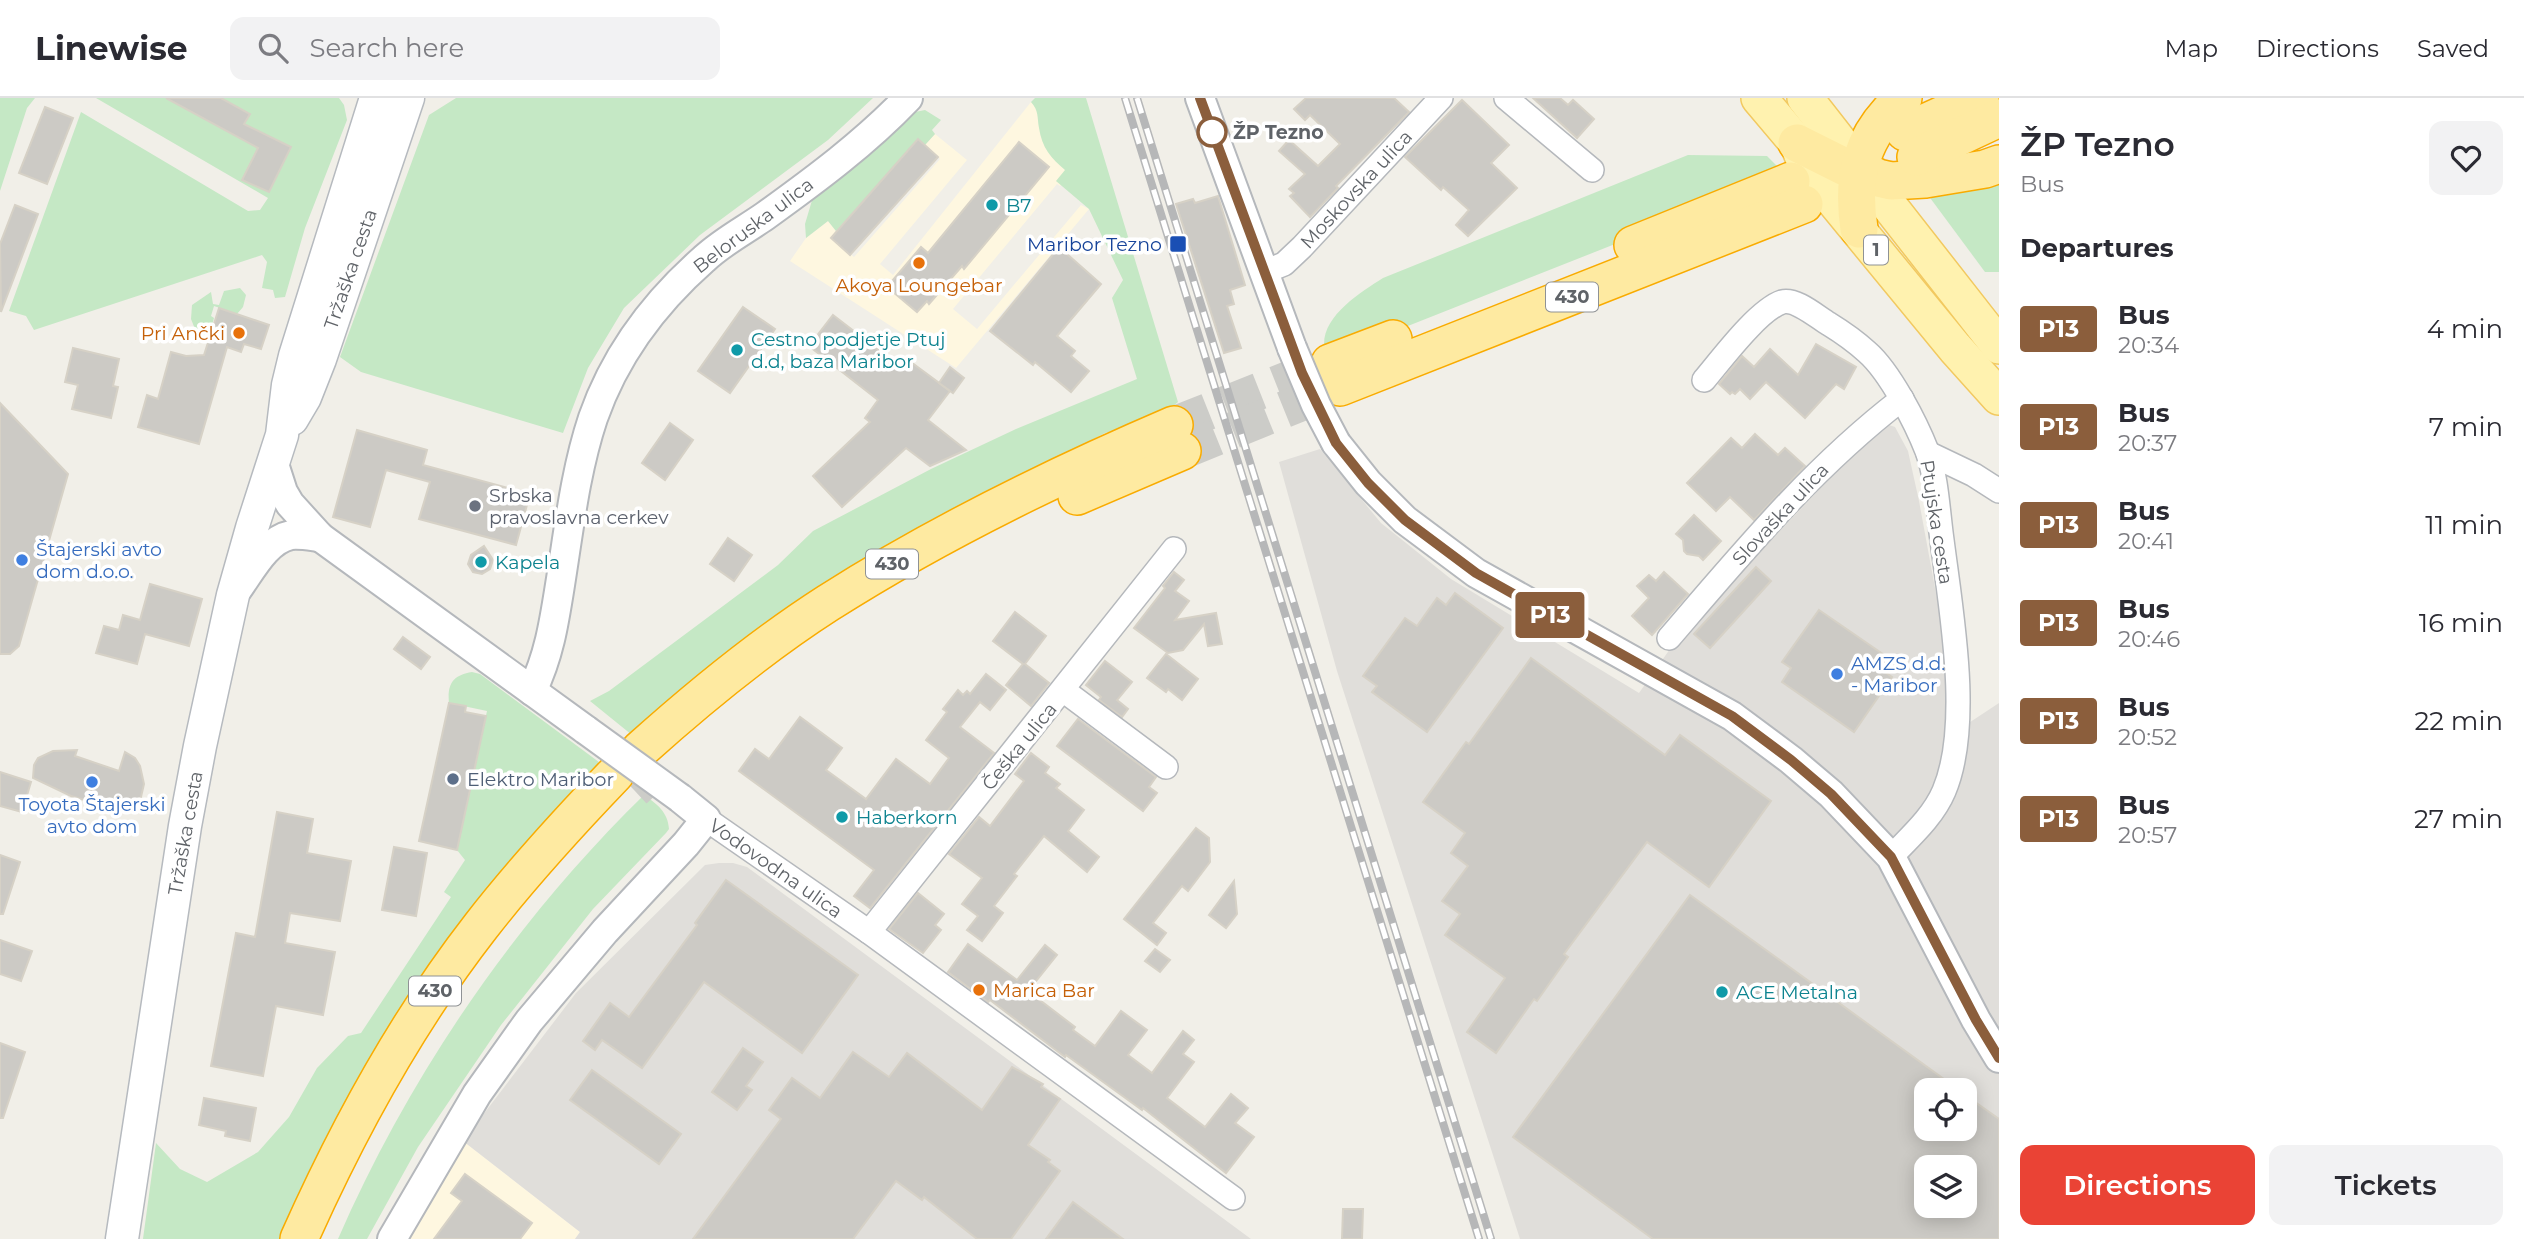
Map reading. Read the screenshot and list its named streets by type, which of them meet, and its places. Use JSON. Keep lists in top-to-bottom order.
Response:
{
  "streets": {
    "highway": ["430"],
    "main road": ["1", "Tržaška cesta"],
    "street": [
      "Moskovska ulica",
      "Beloruska ulica",
      "Slovaška ulica",
      "Ptujska cesta",
      "Češka ulica",
      "Vodovodna ulica"
    ]
  },
  "crossings": [
    ["Beloruska ulica", "Vodovodna ulica"],
    ["Tržaška cesta", "Vodovodna ulica"],
    ["Slovaška ulica", "Ptujska cesta"],
    ["Češka ulica", "Vodovodna ulica"]
  ],
  "places": {
    "other": [
      "ŽP Tezno",
      "B7",
      "Akoya Loungebar",
      "Pri Ančki",
      "Cestno podjetje Ptuj d.d, baza Maribor",
      "Srbska pravoslavna cerkev",
      "Štajerski avto dom d.o.o.",
      "Kapela",
      "AMZS d.d. - Maribor",
      "Elektro Maribor",
      "Toyota Štajerski avto dom",
      "Haberkorn",
      "Marica Bar",
      "ACE Metalna"
    ],
    "transit": ["Maribor Tezno"]
  },
  "lines": ["bus line P13"],
  "page": {
    "header": "Linewise",
    "search": "Search here",
    "nav": ["Map", "Directions", "Saved"],
    "on_map": "P13",
    "heading": [
      ["ŽP Tezno", "Bus"],
      "Departures"
    ],
    "list": [
      {
        "mark": "P13",
        "name": "Bus",
        "note": "20:34",
        "value": "4 min"
      },
      {
        "mark": "P13",
        "name": "Bus",
        "note": "20:37",
        "value": "7 min"
      },
      {
        "mark": "P13",
        "name": "Bus",
        "note": "20:41",
        "value": "11 min"
      },
      {
        "mark": "P13",
        "name": "Bus",
        "note": "20:46",
        "value": "16 min"
      },
      {
        "mark": "P13",
        "name": "Bus",
        "note": "20:52",
        "value": "22 min"
      },
      {
        "mark": "P13",
        "name": "Bus",
        "note": "20:57",
        "value": "27 min"
      }
    ],
    "buttons": ["Directions", "Tickets"]
  }
}
